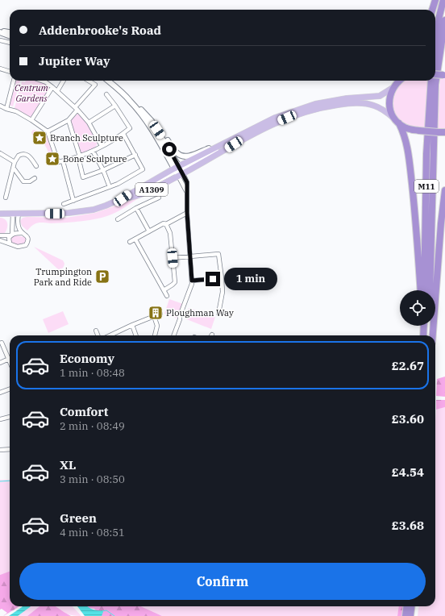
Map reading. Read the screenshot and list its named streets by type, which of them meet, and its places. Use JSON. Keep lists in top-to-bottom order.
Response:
{
  "streets": {
    "highway": ["M11"],
    "main road": ["A1309"]
  },
  "crossings": [
    ["M11", "A1309"]
  ],
  "parks": ["Centrum Gardens"],
  "places": {
    "place": ["Branch Sculpture", "Bone Sculpture"],
    "parking": ["Trumpington Park and Ride"],
    "building": ["Ploughman Way"]
  },
  "page": {
    "banner": ["Addenbrooke's Road", "Jupiter Way"],
    "bubble": "1 min",
    "list": [
      {
        "name": "Economy",
        "note": "1 min · 08:48",
        "value": "£2.67"
      },
      {
        "name": "Comfort",
        "note": "2 min · 08:49",
        "value": "£3.60"
      },
      {
        "name": "XL",
        "note": "3 min · 08:50",
        "value": "£4.54"
      },
      {
        "name": "Green",
        "note": "4 min · 08:51",
        "value": "£3.68"
      }
    ],
    "buttons": "Confirm"
  }
}
